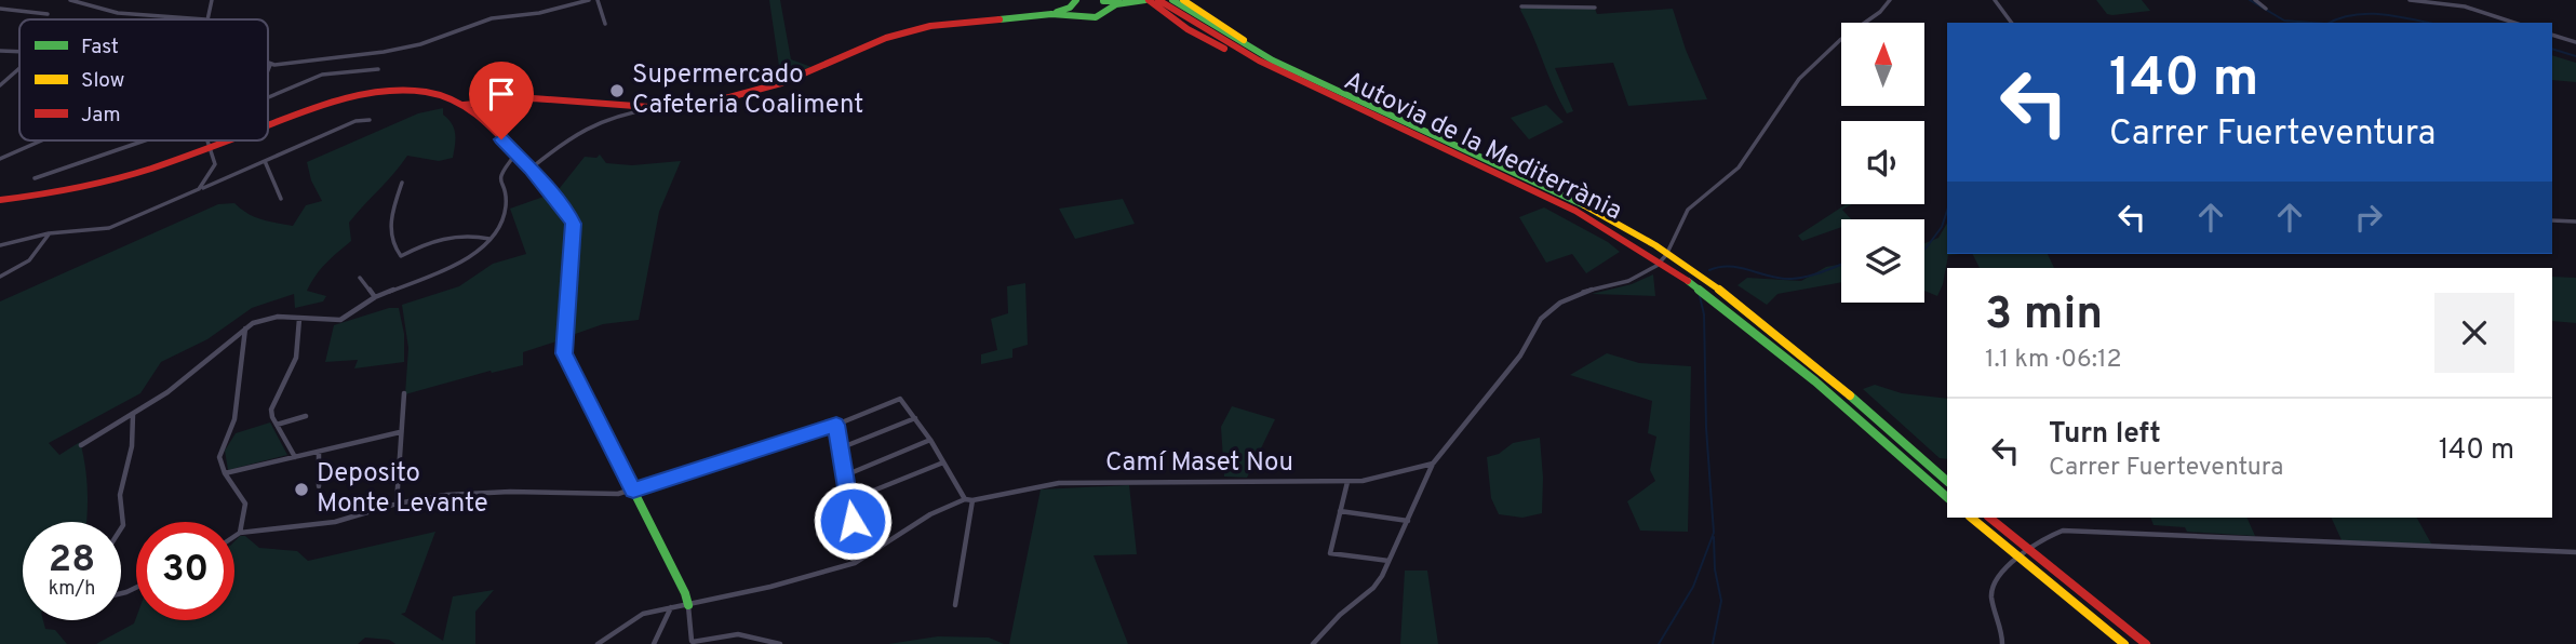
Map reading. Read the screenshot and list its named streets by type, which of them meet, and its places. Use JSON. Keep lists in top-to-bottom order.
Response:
{
  "streets": {
    "main road": ["Autovia de la Mediterrània"],
    "street": ["Camí Maset Nou"]
  },
  "places": ["Supermercado Cafeteria Coaliment", "Deposito Monte Levante"],
  "legend": ["Fast", "Slow", "Jam"],
  "north": "top",
  "page": {
    "turn": ["140 m", "Carrer Fuerteventura"],
    "heading": ["3 min", "1.1 km · 06:12"],
    "list": [
      {
        "name": "Turn left",
        "note": "Carrer Fuerteventura",
        "value": "140 m"
      }
    ],
    "speed": "28 km/h",
    "limit": "30"
  }
}
